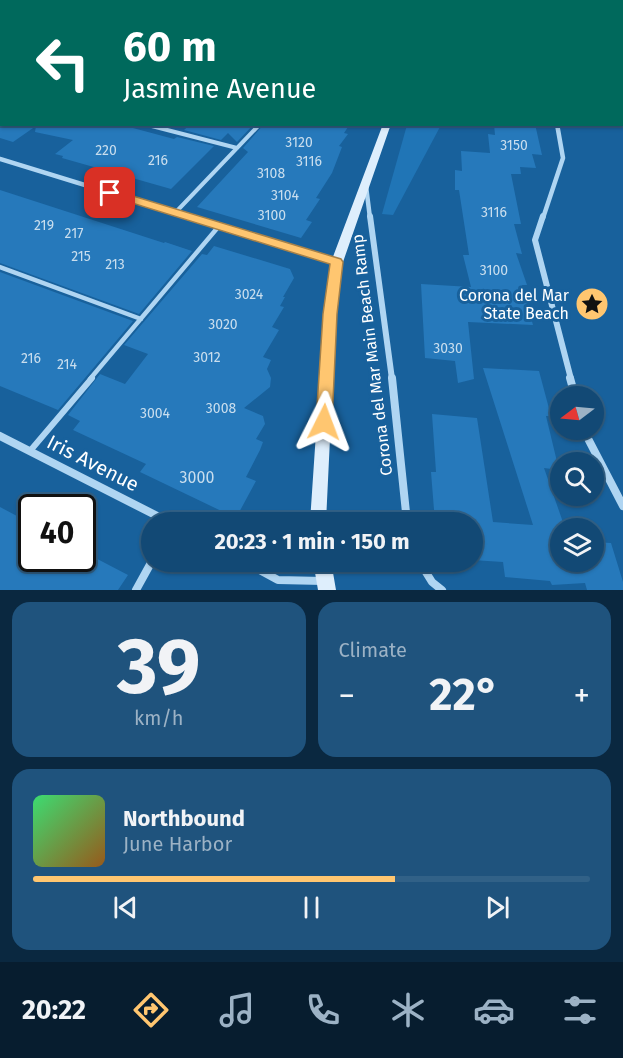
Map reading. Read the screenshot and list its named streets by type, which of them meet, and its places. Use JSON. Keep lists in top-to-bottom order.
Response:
{
  "streets": {
    "street": ["Corona del Mar Main Beach Ramp", "Iris Avenue"]
  },
  "places": {
    "place": ["Corona del Mar State Beach"]
  },
  "house_numbers": [
    "3120",
    "3150",
    "220",
    "216",
    "3116",
    "3108",
    "3104",
    "3116",
    "3100",
    "219",
    "217",
    "215",
    "213",
    "3100",
    "3024",
    "3020",
    "3030",
    "3012",
    "216",
    "214",
    "3008",
    "3004",
    "3000"
  ],
  "north": "left",
  "page": {
    "turn": ["60 m", "Jasmine Avenue"],
    "limit": "40",
    "trip": "20:23 · 1 min · 150 m",
    "tile": [
      ["39", "km/h"],
      "Climate"
    ],
    "heat": ["−", "22°", "+"],
    "song": ["Northbound", "June Harbor"],
    "tabs": "20:22"
  }
}
